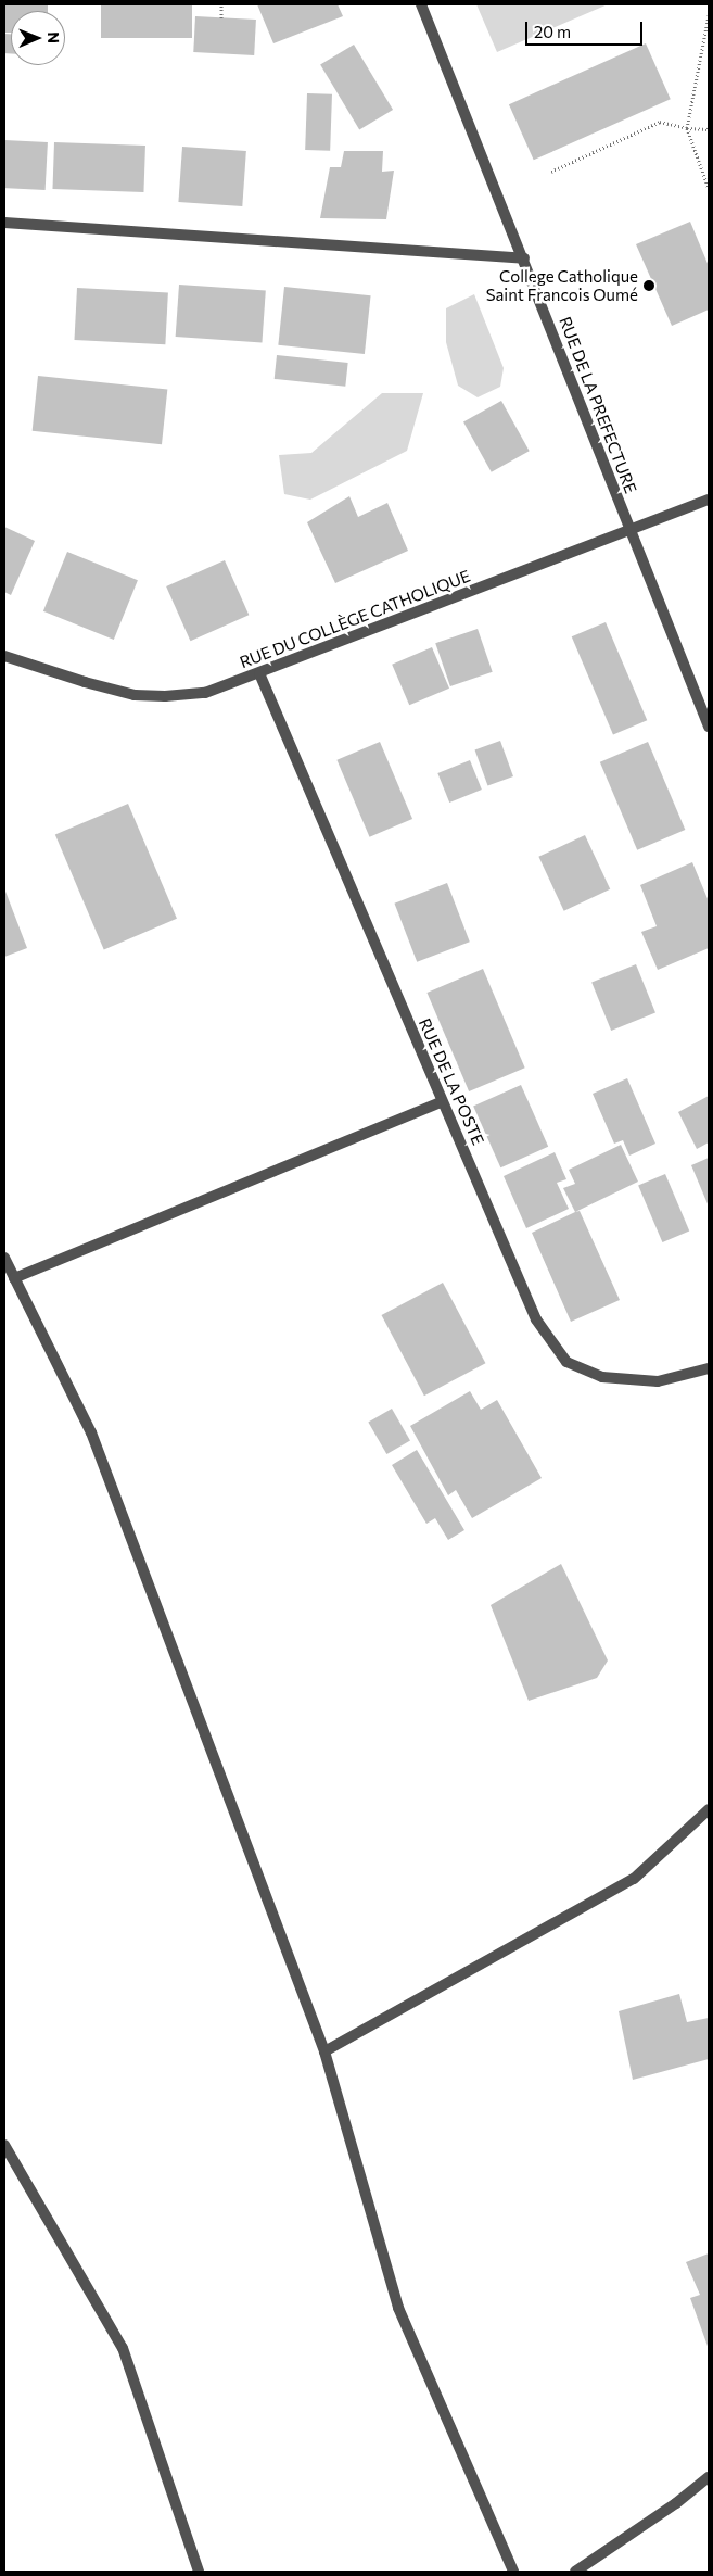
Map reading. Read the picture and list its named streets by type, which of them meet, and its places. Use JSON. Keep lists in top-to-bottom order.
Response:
{
  "streets": {
    "street": ["RUE DE LA PREFECTURE", "RUE DU COLLÈGE CATHOLIQUE", "RUE DE LA POSTE"]
  },
  "crossings": [
    ["RUE DE LA PREFECTURE", "RUE DU COLLÈGE CATHOLIQUE"],
    ["RUE DU COLLÈGE CATHOLIQUE", "RUE DE LA POSTE"]
  ],
  "places": ["College Catholique Saint Francois Oumé"],
  "scale_bar": "20 m",
  "north": "right"
}
